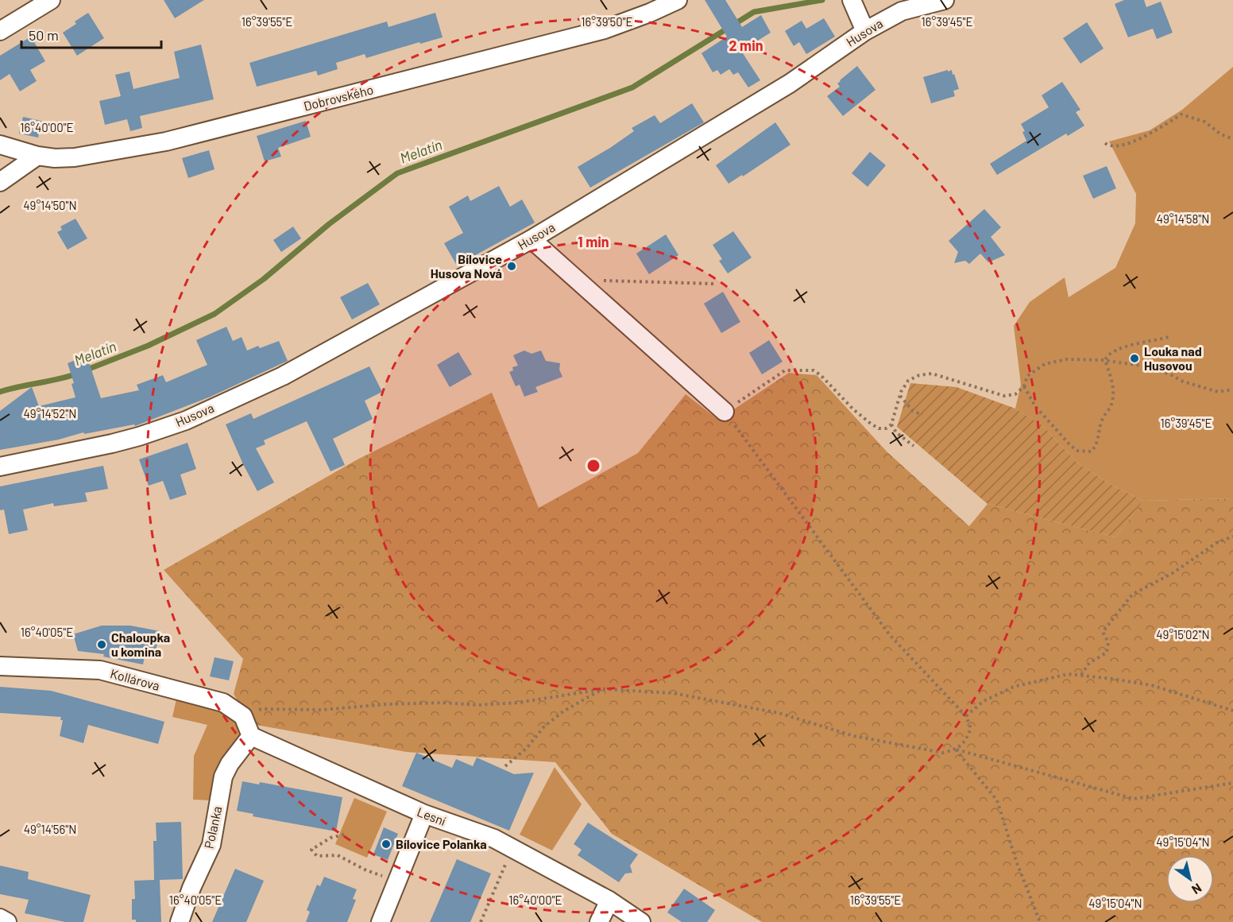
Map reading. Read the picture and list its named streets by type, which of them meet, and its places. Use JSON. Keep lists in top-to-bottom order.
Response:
{
  "streets": {
    "street": [
      "Husova",
      "Dobrovského",
      "Kollárova",
      "Lesní",
      "Polanka"
    ]
  },
  "crossings": [
    ["Lesní", "Polanka"]
  ],
  "water": ["Melatín"],
  "places": [
    "Bílovice Husova Nová",
    "Louka nad Husovou",
    "Chaloupka u komina",
    "Bílovice Polanka"
  ],
  "scale_bar": "50 m",
  "north": "bottom right",
  "coordinates": [
    "16°39'55\"E",
    "16°39'50\"E",
    "16°39'45\"E",
    "16°40'00\"E",
    "49°14'50\"N",
    "49°14'58\"N",
    "49°14'52\"N",
    "16°40'05\"E",
    "49°15'02\"N",
    "49°14'56\"N",
    "49°15'04\"N"
  ],
  "rings": ["2 min", "1 min"]
}
